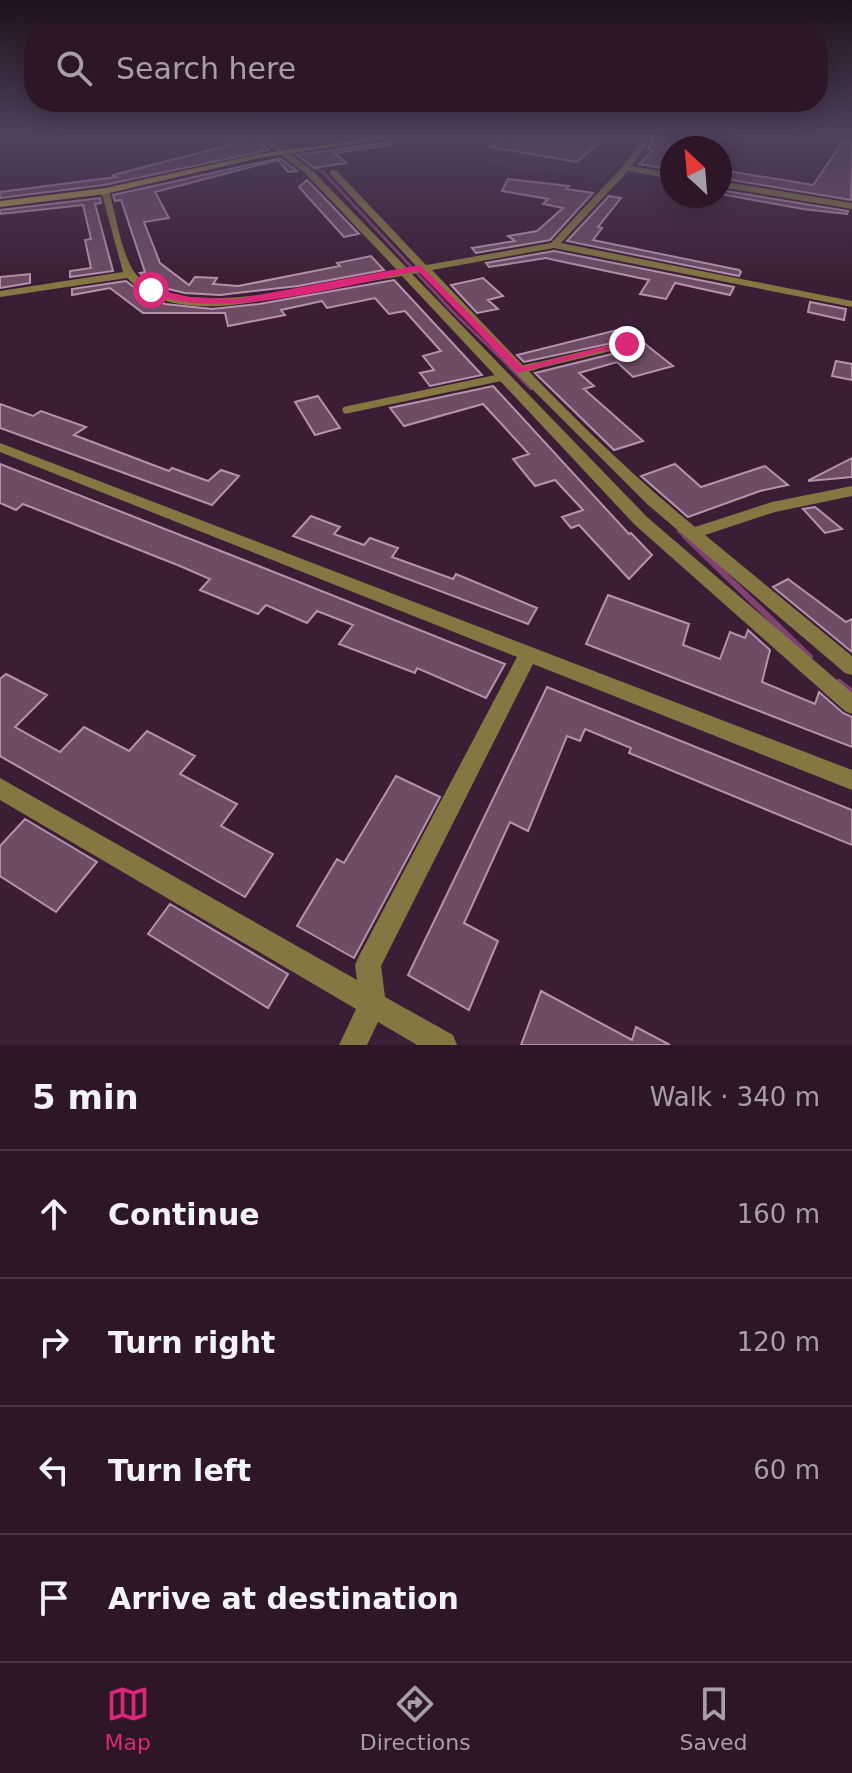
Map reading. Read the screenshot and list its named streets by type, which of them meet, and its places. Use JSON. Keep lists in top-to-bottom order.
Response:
{
  "north": "top left",
  "page": {
    "search": "Search here",
    "heading": ["5 min", "Walk · 340 m"],
    "list": [
      ["Continue", "160 m"],
      ["Turn right", "120 m"],
      ["Turn left", "60 m"],
      "Arrive at destination"
    ],
    "nav": ["Map", "Directions", "Saved"]
  }
}
